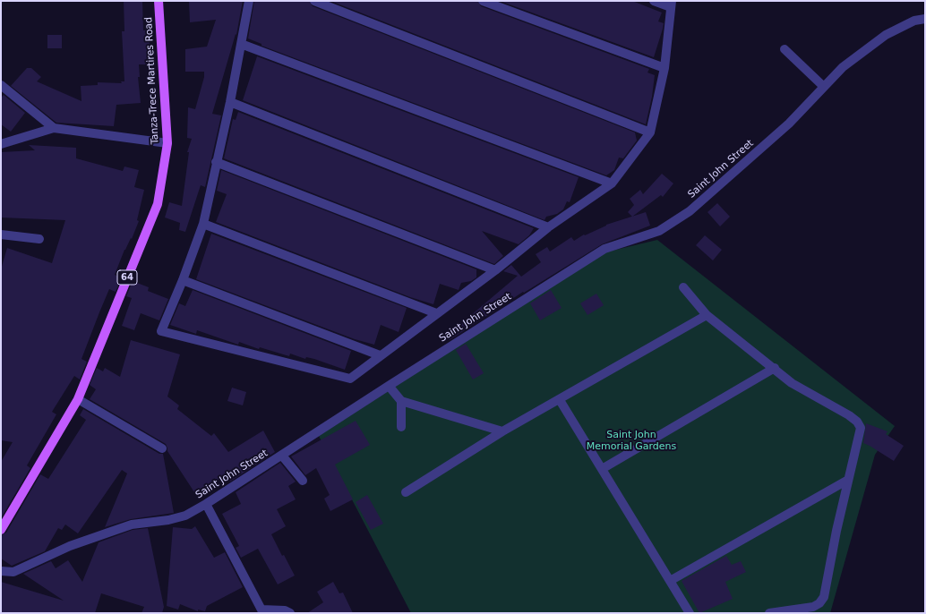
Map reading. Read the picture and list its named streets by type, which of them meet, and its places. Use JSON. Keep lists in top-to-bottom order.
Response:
{
  "streets": {
    "main road": ["Tanza-Trece Martires Road", "64"],
    "street": ["Saint John Street"]
  },
  "parks": ["Saint John Memorial Gardens"]
}
